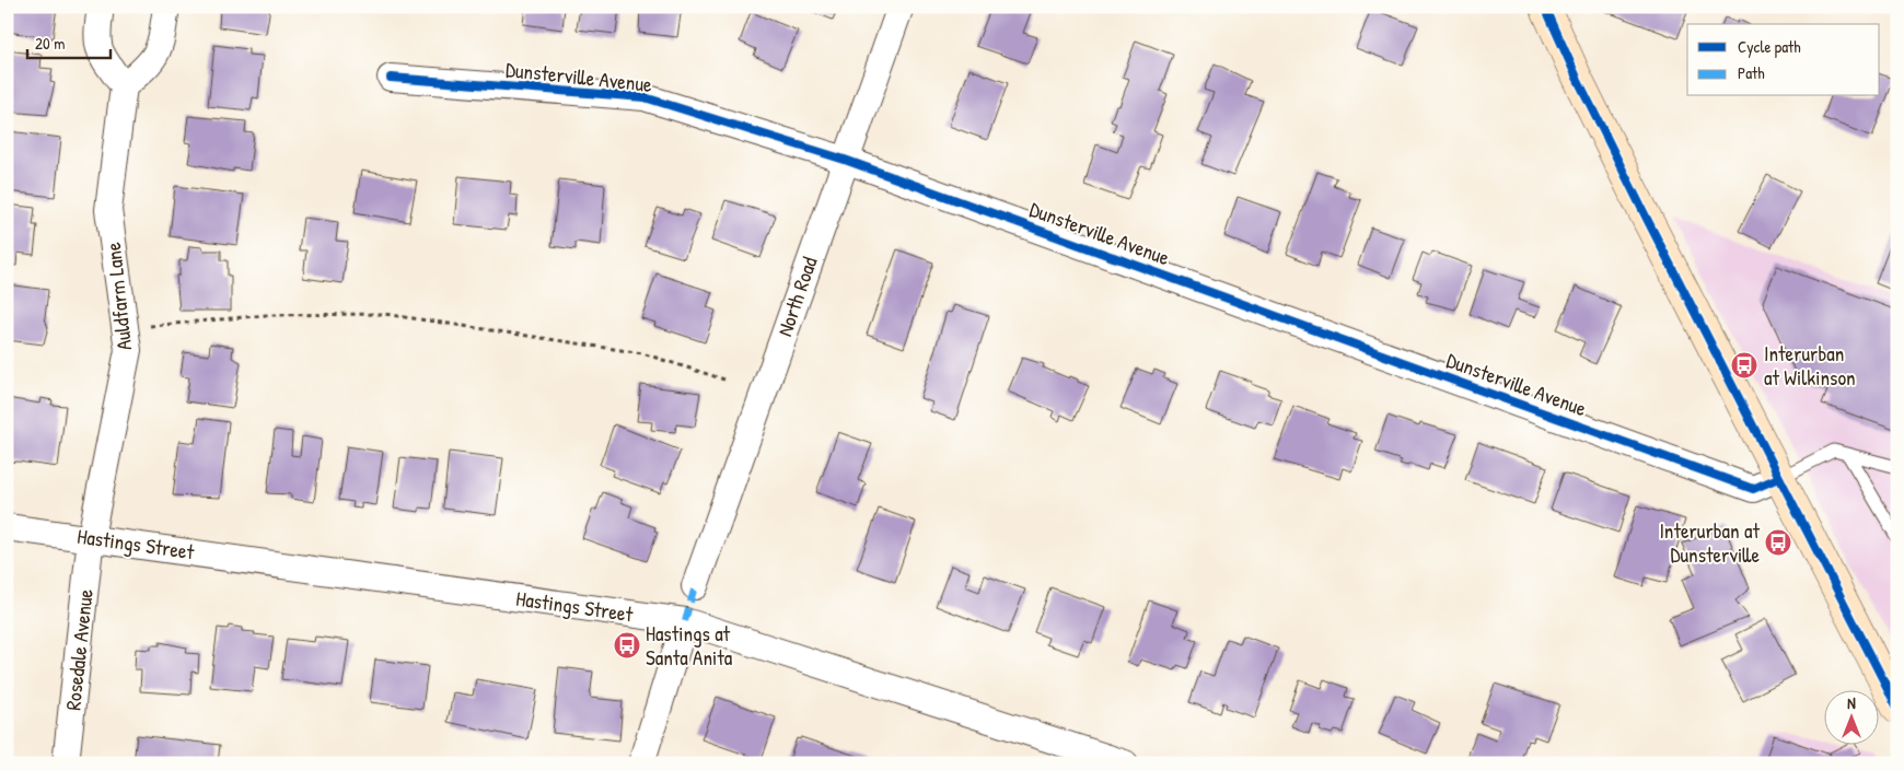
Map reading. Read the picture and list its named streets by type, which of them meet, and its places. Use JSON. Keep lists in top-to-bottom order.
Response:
{
  "streets": {
    "street": [
      "Dunsterville Avenue",
      "Auldfarm Lane",
      "North Road",
      "Hastings Street",
      "Rosedale Avenue"
    ]
  },
  "crossings": [
    ["Dunsterville Avenue", "North Road"],
    ["Auldfarm Lane", "Hastings Street"],
    ["Auldfarm Lane", "Rosedale Avenue"],
    ["Hastings Street", "Rosedale Avenue"]
  ],
  "places": {
    "bus stop": ["Interurban at Wilkinson", "Interurban at Dunsterville", "Hastings at Santa Anita"]
  },
  "legend": ["Cycle path", "Path"],
  "scale_bar": "20 m",
  "north": "top"
}
